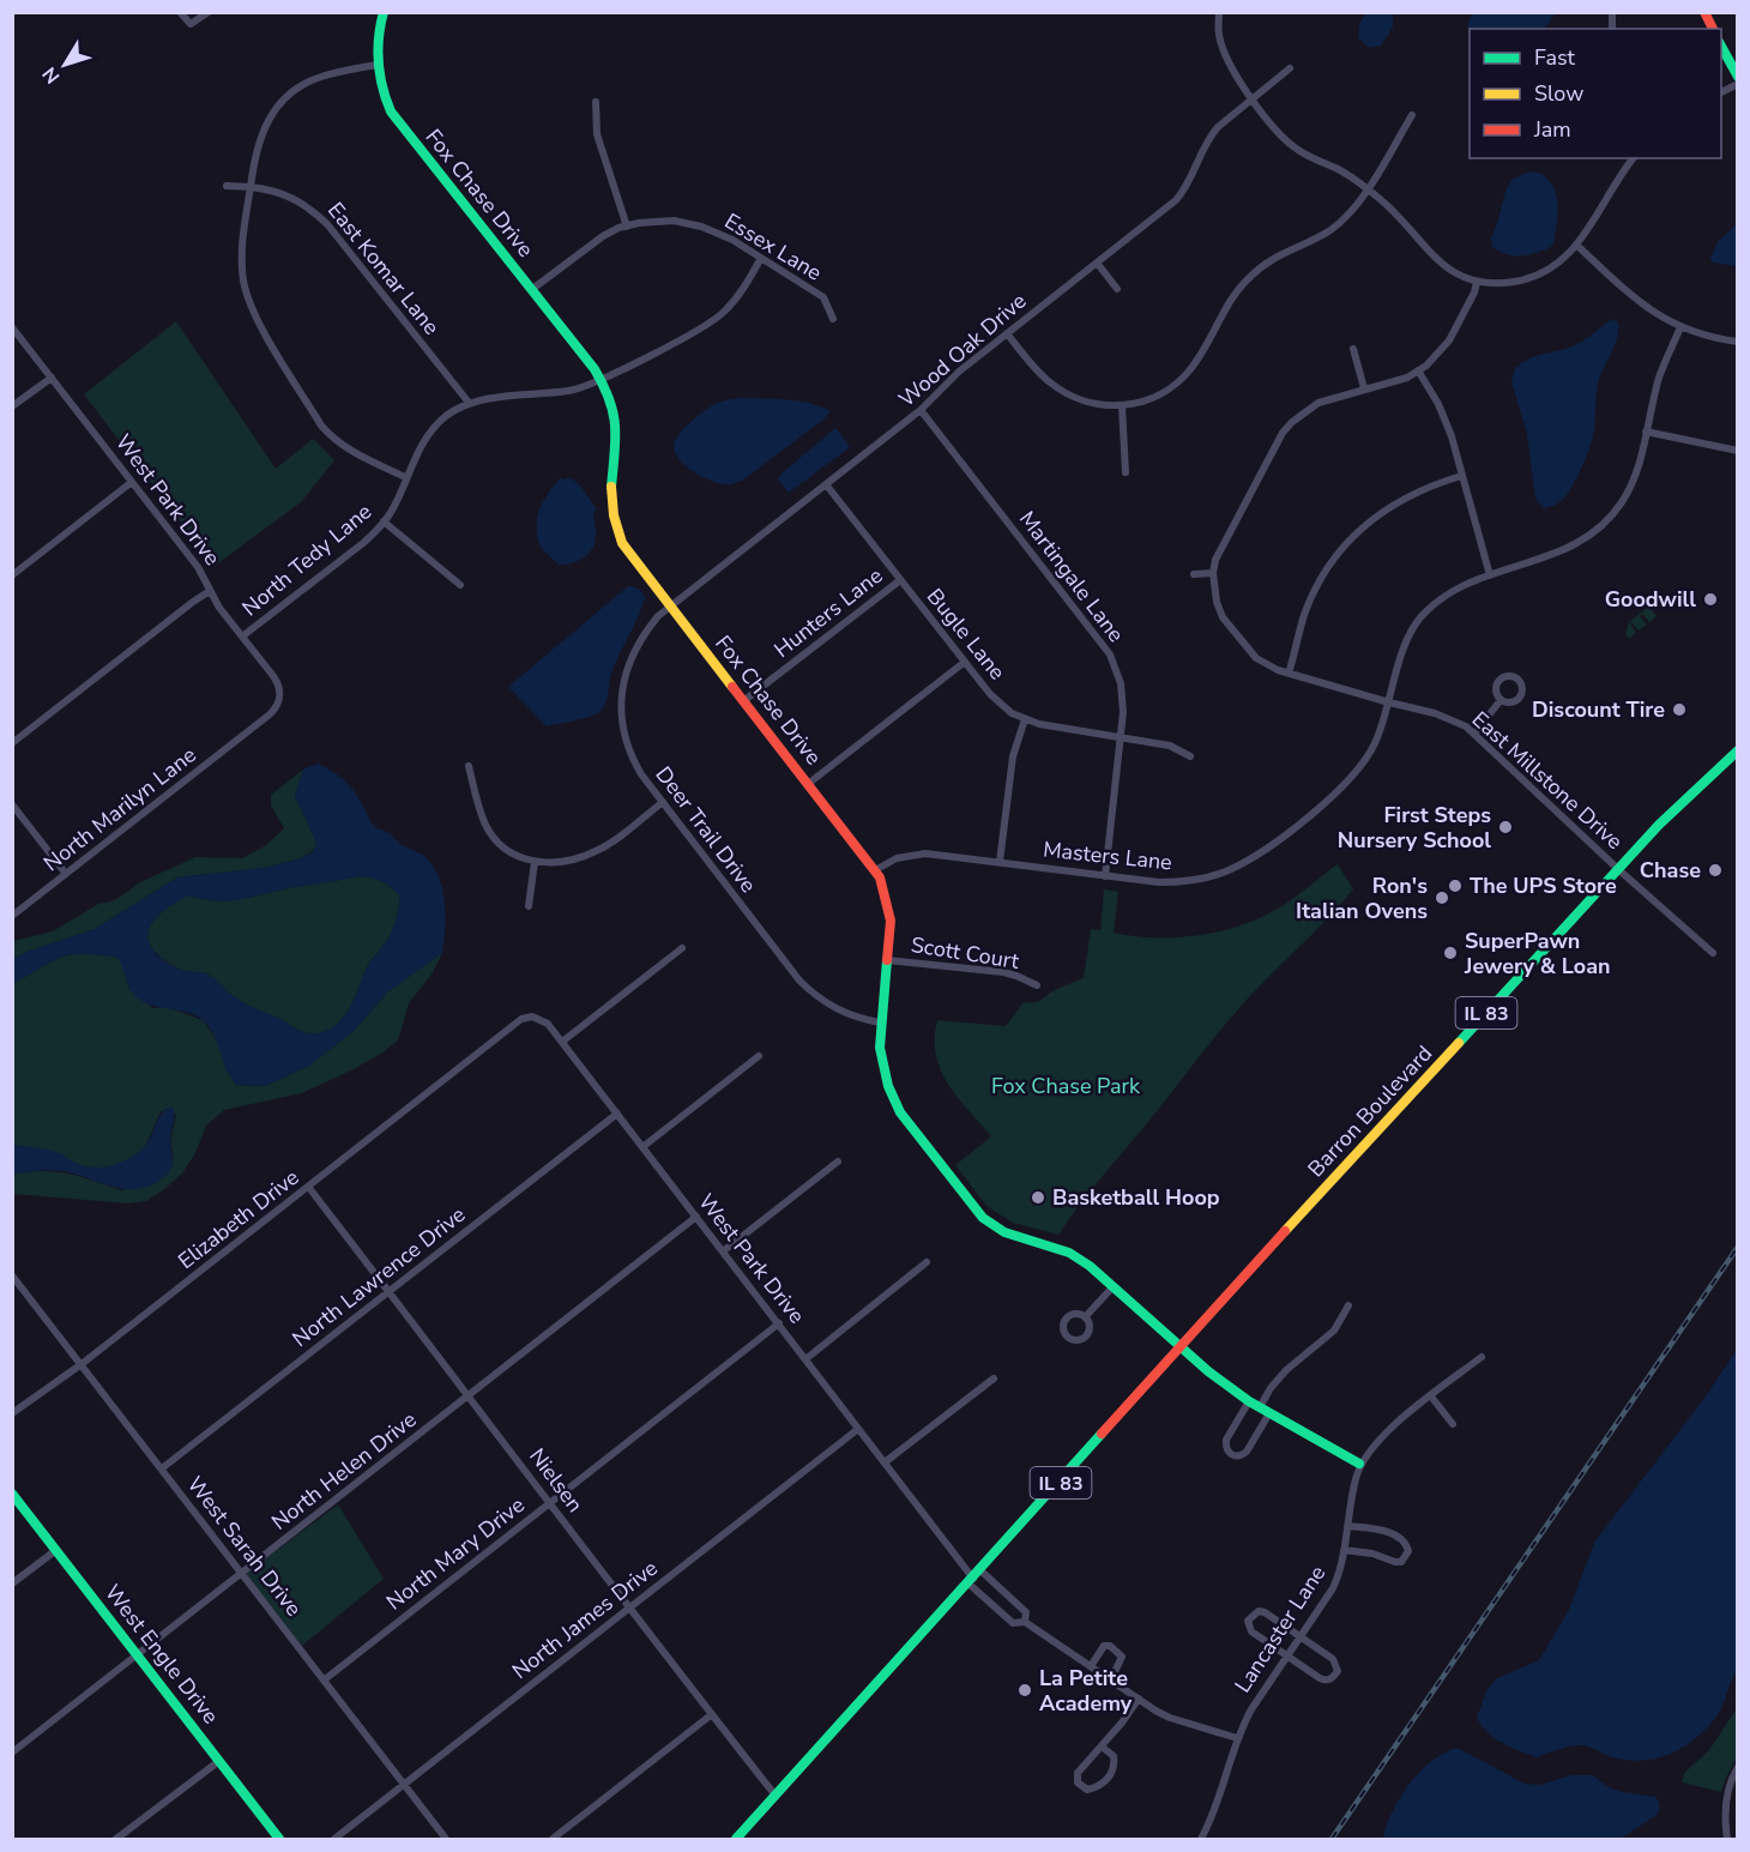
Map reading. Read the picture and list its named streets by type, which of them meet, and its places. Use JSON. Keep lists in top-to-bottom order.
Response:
{
  "streets": {
    "street": [
      "Fox Chase Drive",
      "Essex Lane",
      "East Komar Lane",
      "Wood Oak Drive",
      "West Park Drive",
      "North Tedy Lane",
      "Martingale Lane",
      "Hunters Lane",
      "Bugle Lane",
      "East Millstone Drive",
      "North Marilyn Lane",
      "Deer Trail Drive",
      "Masters Lane",
      "Scott Court",
      "IL 83",
      "Barron Boulevard",
      "Elizabeth Drive",
      "North Lawrence Drive",
      "North Helen Drive",
      "Nielsen",
      "West Sarah Drive",
      "North Mary Drive",
      "North James Drive",
      "Lancaster Lane",
      "West Engle Drive"
    ]
  },
  "crossings": [
    ["Fox Chase Drive", "Essex Lane"],
    ["Fox Chase Drive", "Wood Oak Drive"],
    ["Fox Chase Drive", "North Tedy Lane"],
    ["Fox Chase Drive", "Hunters Lane"],
    ["Fox Chase Drive", "Deer Trail Drive"],
    ["Fox Chase Drive", "Masters Lane"],
    ["Fox Chase Drive", "Scott Court"],
    ["Fox Chase Drive", "IL 83"],
    ["Fox Chase Drive", "Barron Boulevard"],
    ["Fox Chase Drive", "Lancaster Lane"],
    ["Essex Lane", "North Tedy Lane"],
    ["East Komar Lane", "North Tedy Lane"],
    ["Wood Oak Drive", "Martingale Lane"],
    ["Wood Oak Drive", "Bugle Lane"],
    ["Wood Oak Drive", "Deer Trail Drive"],
    ["West Park Drive", "North Tedy Lane"],
    ["West Park Drive", "North Marilyn Lane"],
    ["West Park Drive", "IL 83"],
    ["West Park Drive", "Elizabeth Drive"],
    ["West Park Drive", "North Lawrence Drive"],
    ["West Park Drive", "North Helen Drive"],
    ["West Park Drive", "North Mary Drive"],
    ["West Park Drive", "North James Drive"],
    ["Martingale Lane", "Bugle Lane"],
    ["Martingale Lane", "Masters Lane"],
    ["Hunters Lane", "Bugle Lane"],
    ["East Millstone Drive", "Masters Lane"],
    ["East Millstone Drive", "Barron Boulevard"],
    ["IL 83", "Barron Boulevard"],
    ["IL 83", "Nielsen"],
    ["Elizabeth Drive", "Nielsen"],
    ["Elizabeth Drive", "West Sarah Drive"],
    ["North Lawrence Drive", "Nielsen"],
    ["North Lawrence Drive", "West Sarah Drive"],
    ["North Helen Drive", "Nielsen"],
    ["North Helen Drive", "West Sarah Drive"],
    ["North Helen Drive", "West Engle Drive"],
    ["Nielsen", "North Mary Drive"],
    ["Nielsen", "North James Drive"],
    ["West Sarah Drive", "North Mary Drive"],
    ["West Sarah Drive", "North James Drive"]
  ],
  "parks": ["Fox Chase Park"],
  "places": [
    "Goodwill",
    "Discount Tire",
    "First Steps Nursery School",
    "Chase",
    "The UPS Store",
    "Ron's Italian Ovens",
    "SuperPawn Jewery & Loan",
    "Basketball Hoop",
    "La Petite Academy"
  ],
  "legend": ["Fast", "Slow", "Jam"],
  "north": "bottom left"
}
